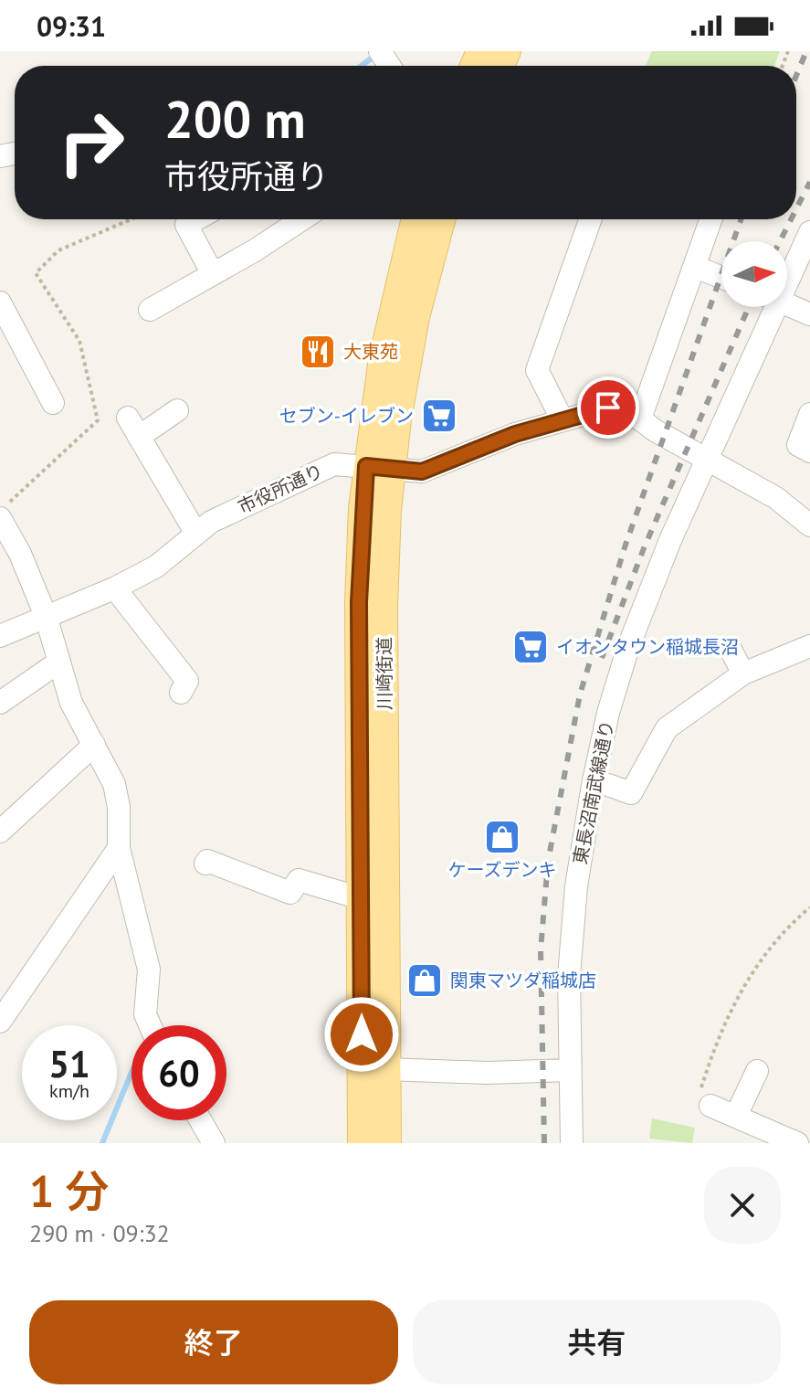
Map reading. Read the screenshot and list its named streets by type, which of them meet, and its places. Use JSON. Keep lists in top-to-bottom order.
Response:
{
  "streets": {
    "main road": ["川崎街道"],
    "street": ["市役所通り", "東長沼南武線通り"]
  },
  "crossings": [
    ["市役所通り", "川崎街道"],
    ["市役所通り", "東長沼南武線通り"]
  ],
  "places": {
    "restaurant": ["大東苑"],
    "supermarket": ["セブン-イレブン", "イオンタウン稲城長沼"],
    "shop": ["ケーズデンキ", "関東マツダ稲城店"]
  },
  "north": "right",
  "page": {
    "status": "09:31",
    "turn": ["200 m", "市役所通り"],
    "speed": "51 km/h",
    "limit": "60",
    "heading": ["1 分", "290 m · 09:32"],
    "buttons": ["終了", "共有"]
  }
}
